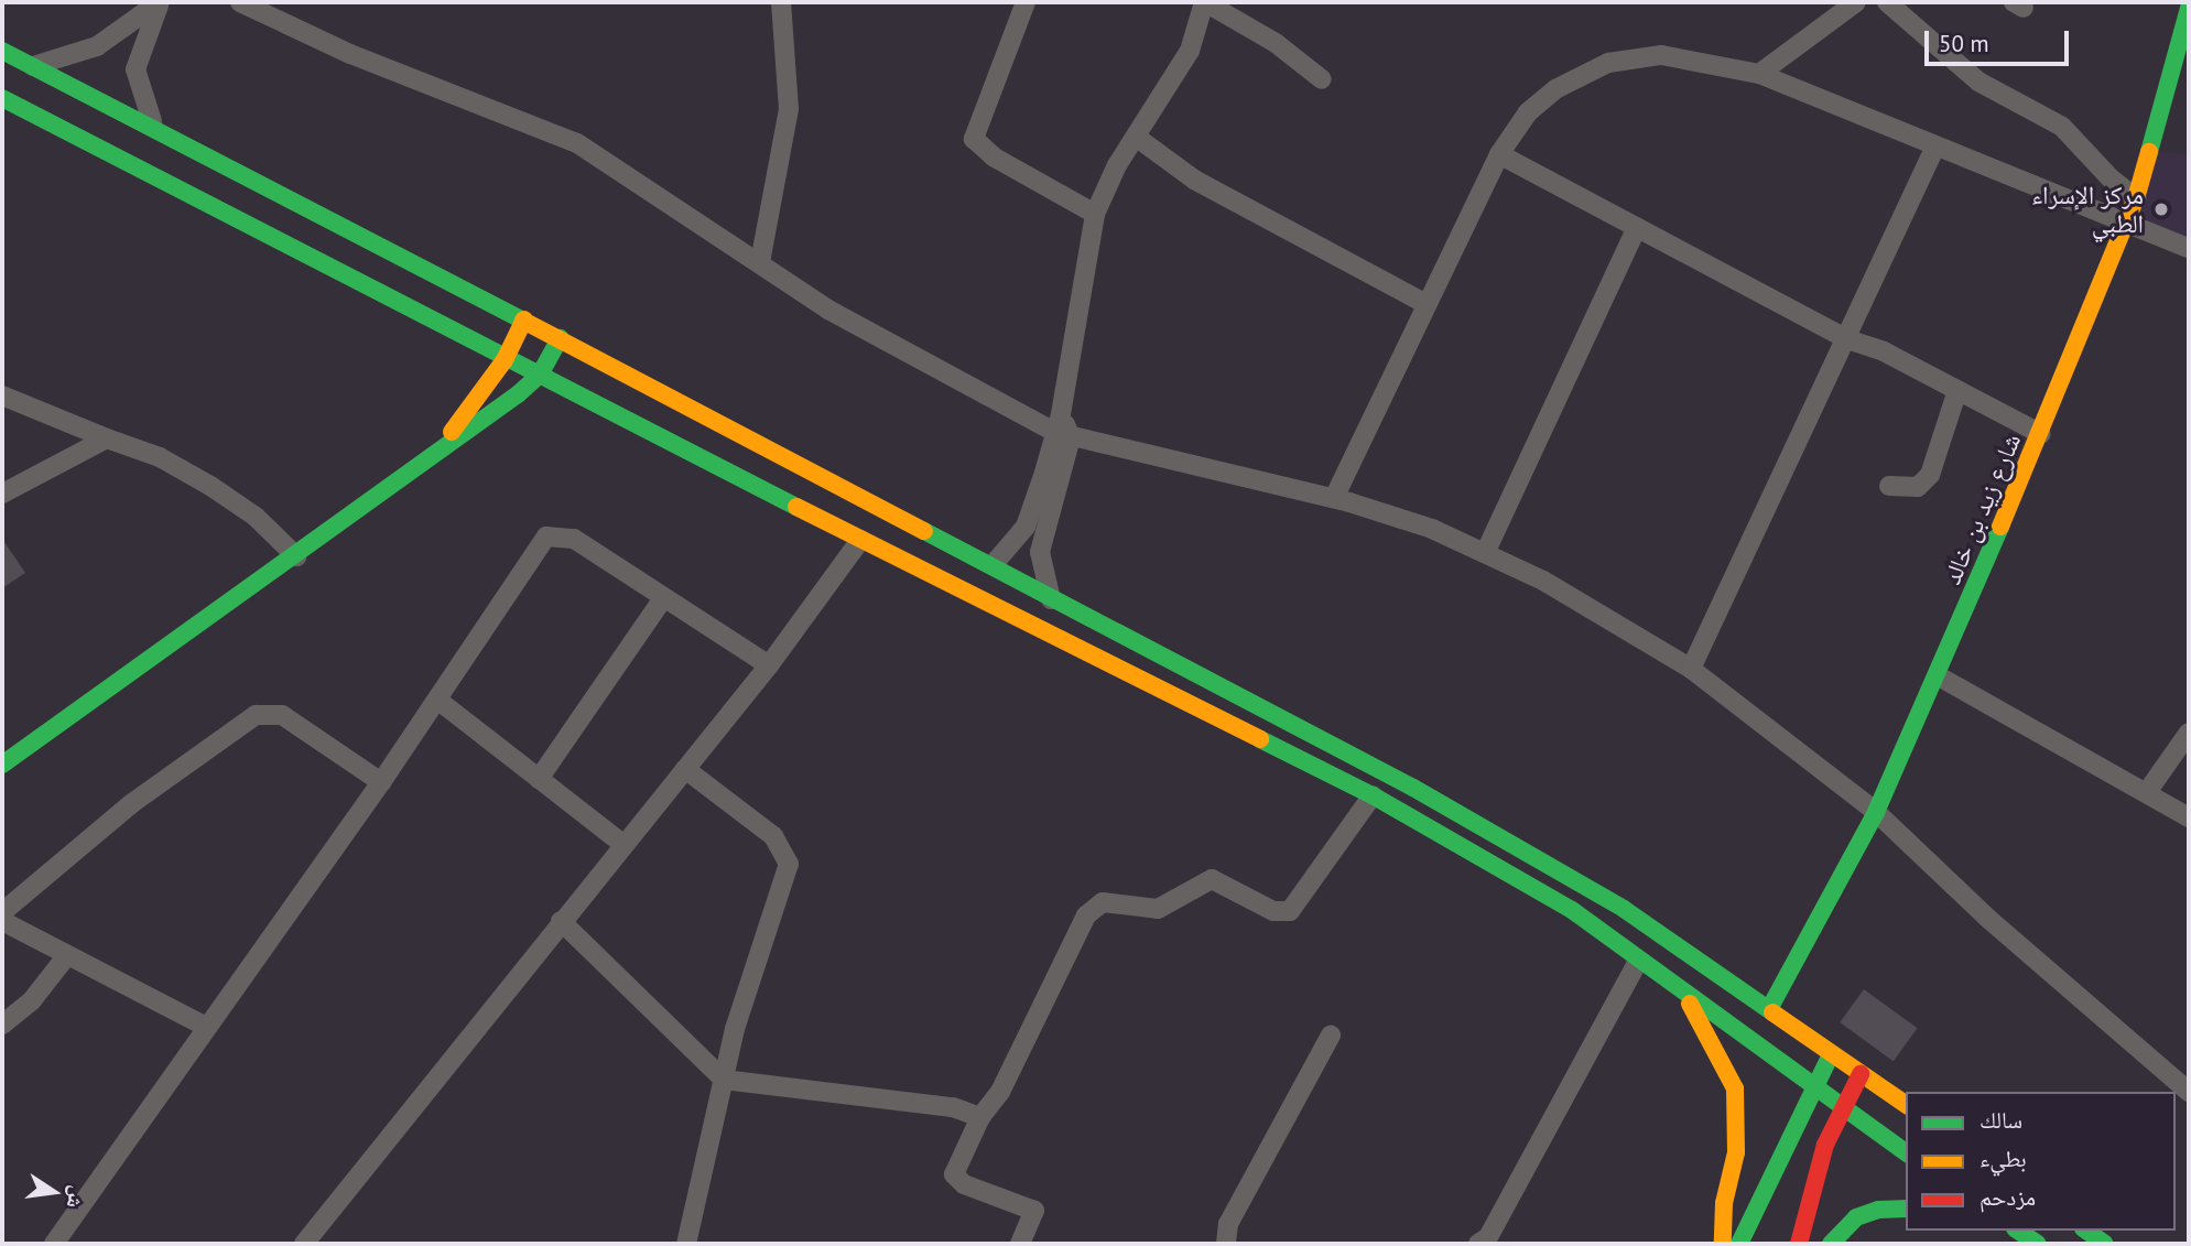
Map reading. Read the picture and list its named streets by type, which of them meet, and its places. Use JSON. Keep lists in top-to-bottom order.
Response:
{
  "streets": {
    "main road": ["شارع زيد بن خالد"]
  },
  "places": ["مركز الإسراء الطبي"],
  "legend": ["سالك", "بطيء", "مزدحم"],
  "scale_bar": "50 m",
  "north": "right"
}
